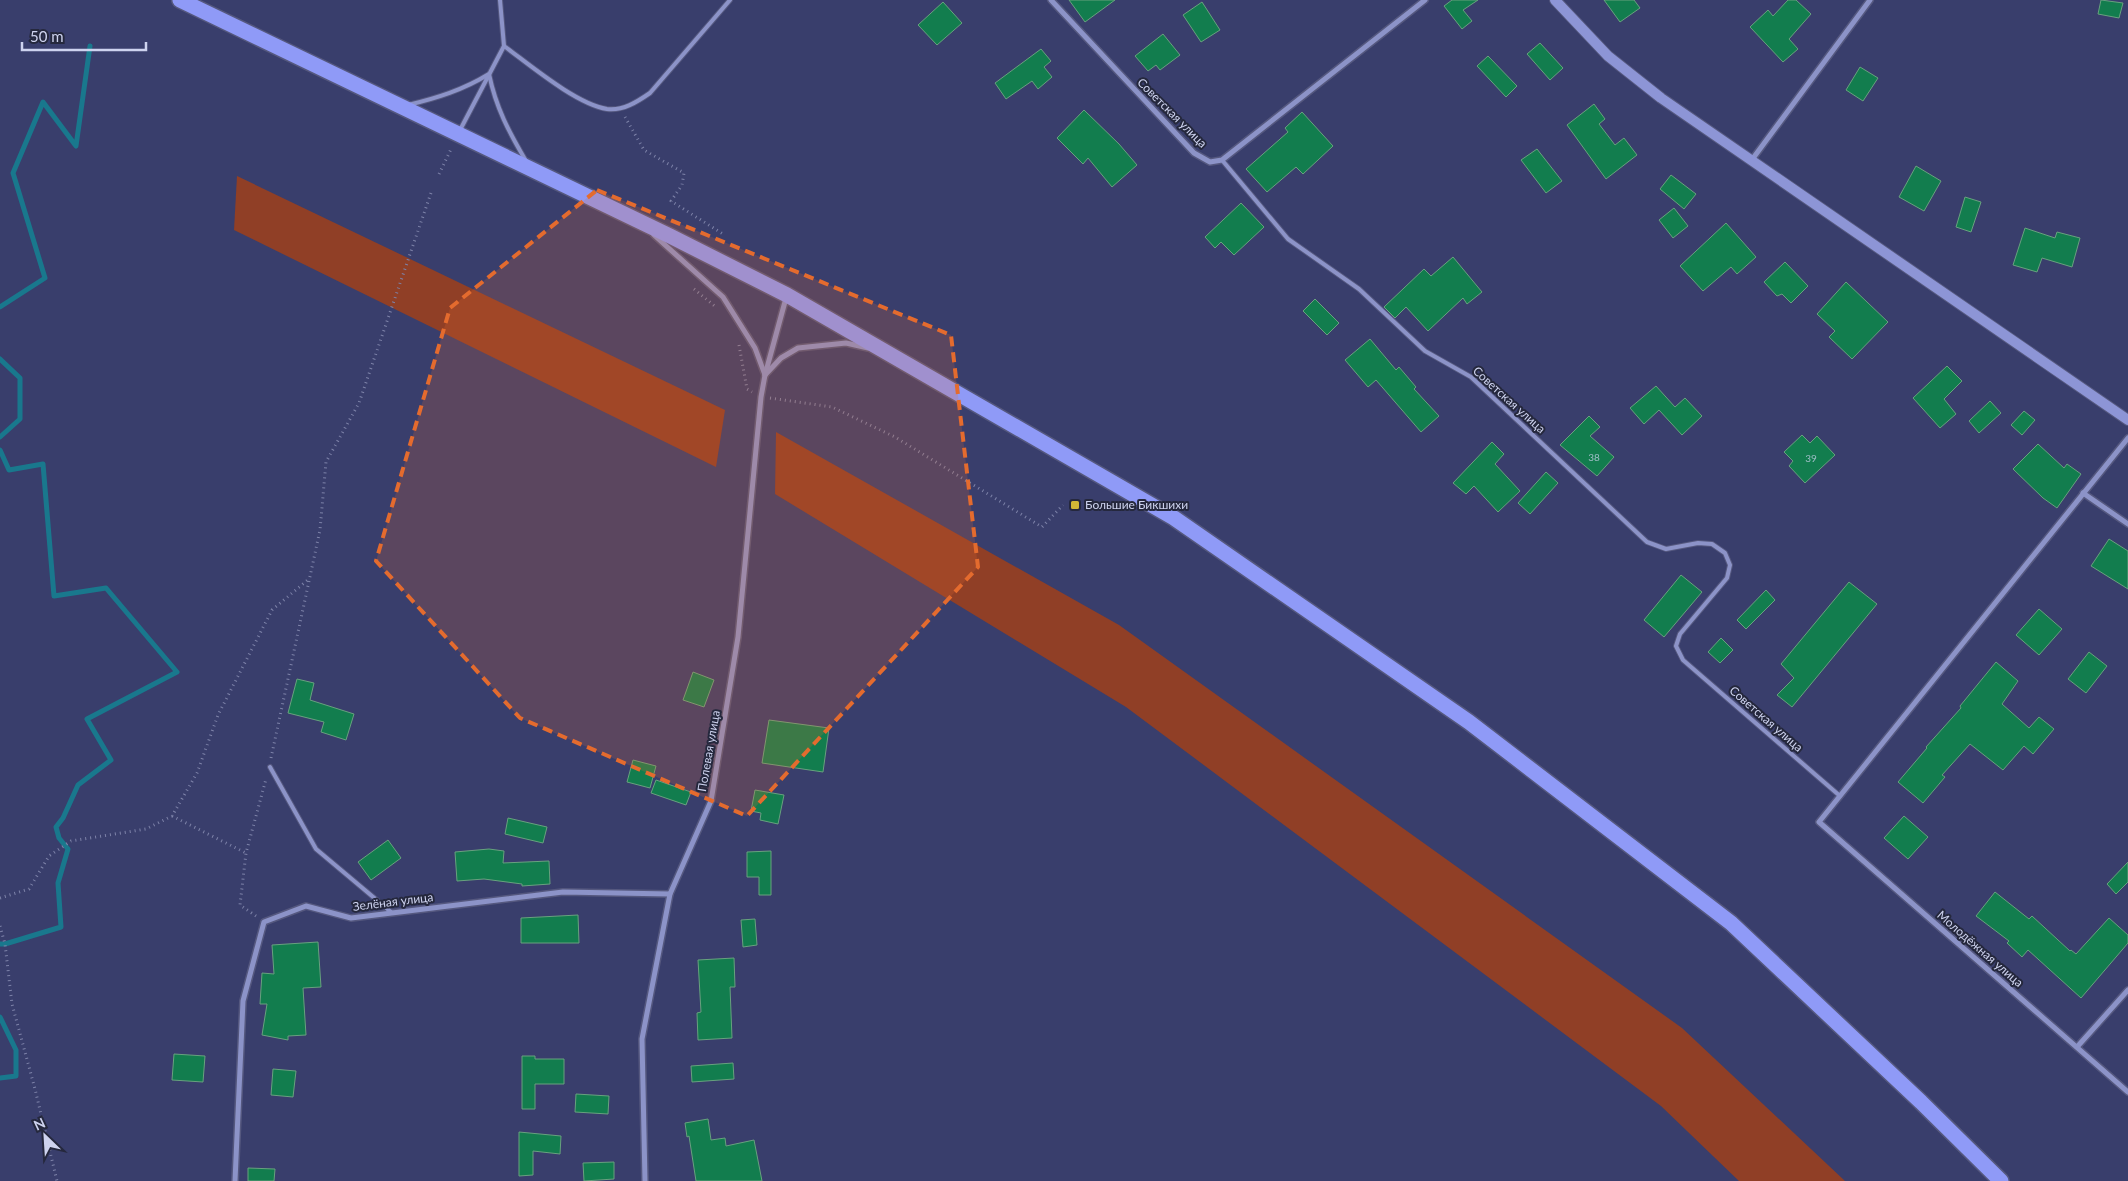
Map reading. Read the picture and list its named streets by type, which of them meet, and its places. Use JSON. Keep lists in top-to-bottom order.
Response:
{
  "streets": {
    "street": [
      "Советская улица",
      "Полевая улица",
      "Зелёная улица",
      "Молодёжная улица"
    ]
  },
  "crossings": [
    ["Советская улица", "Молодёжная улица"],
    ["Полевая улица", "Зелёная улица"]
  ],
  "places": {
    "transit": ["Большие Бикшихи"]
  },
  "house_numbers": ["38", "39"],
  "scale_bar": "50 m",
  "north": "top left"
}
